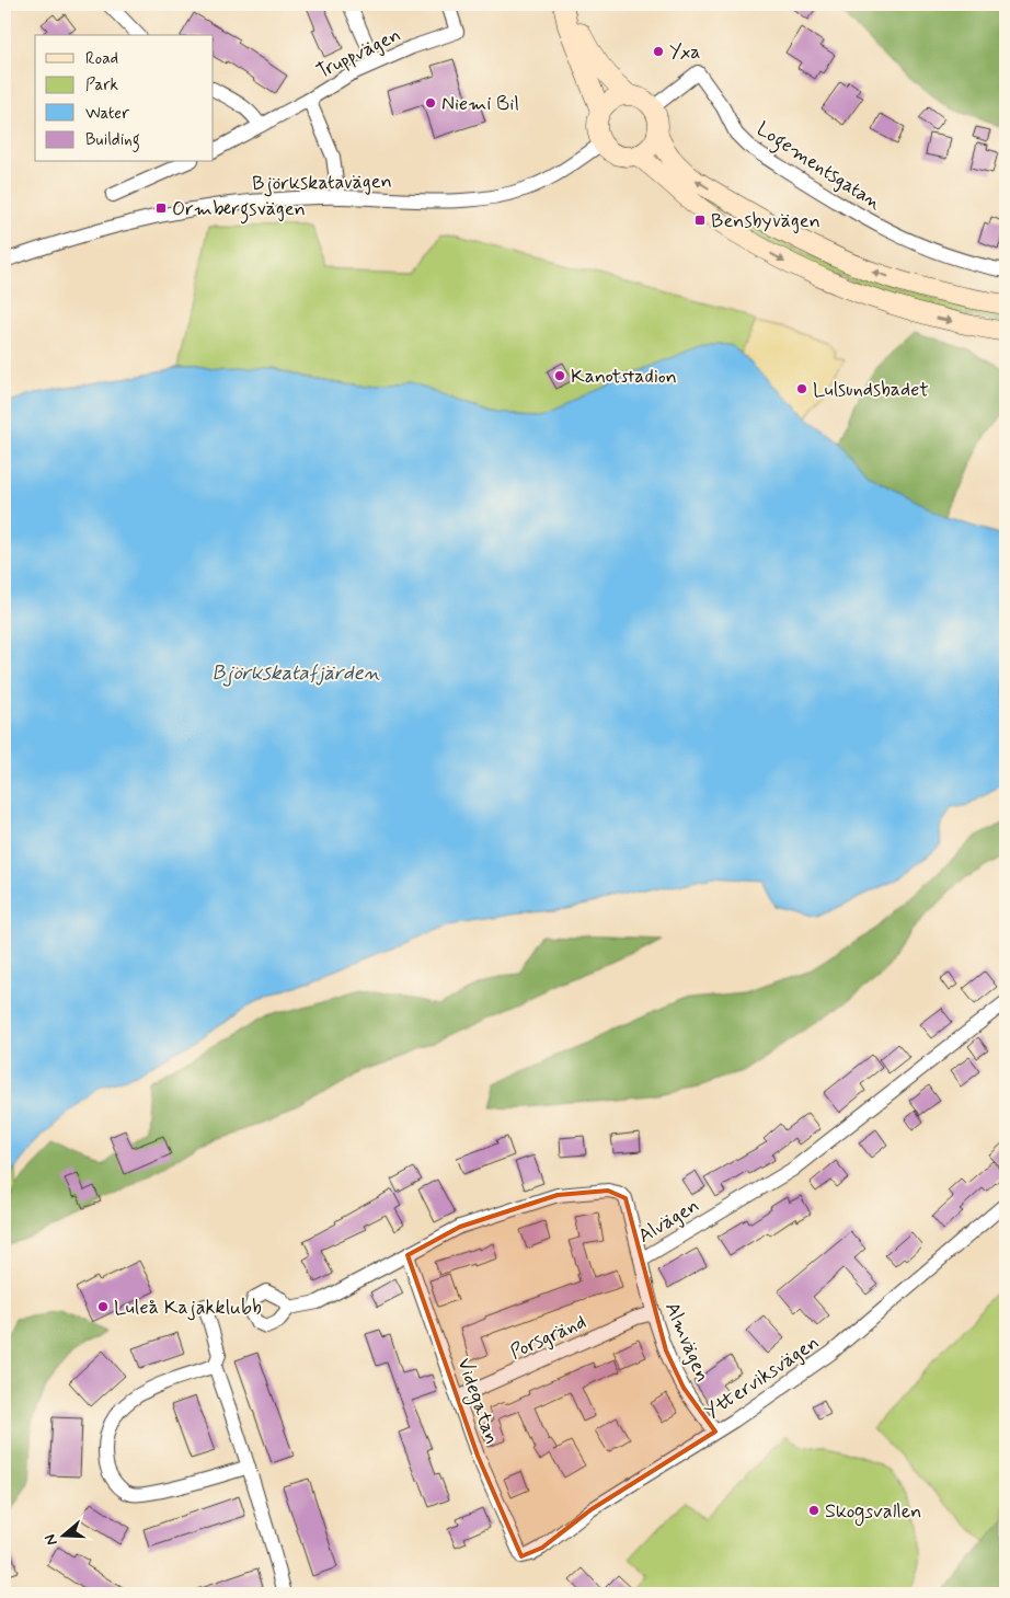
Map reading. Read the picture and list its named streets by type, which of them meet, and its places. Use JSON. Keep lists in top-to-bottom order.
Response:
{
  "streets": {
    "street": [
      "Truppvägen",
      "Logementsgatan",
      "Björkskatavägen",
      "Alvägen",
      "Porsgränd",
      "Almvägen",
      "Ytterviksvägen",
      "Videgatan"
    ]
  },
  "crossings": [
    ["Truppvägen", "Björkskatavägen"],
    ["Logementsgatan", "Björkskatavägen"],
    ["Alvägen", "Almvägen"],
    ["Alvägen", "Videgatan"],
    ["Porsgränd", "Almvägen"],
    ["Porsgränd", "Videgatan"],
    ["Almvägen", "Ytterviksvägen"],
    ["Ytterviksvägen", "Videgatan"]
  ],
  "water": ["Björkskatafjärden"],
  "places": {
    "other": [
      "Yxa",
      "Niemi Bil",
      "Kanotstadion",
      "Lulsundsbadet",
      "Luleå Kajakklubb",
      "Skogsvallen"
    ],
    "transit": ["Ormbergsvägen", "Bensbyvägen"]
  },
  "legend": [
    "Road",
    "Park",
    "Water",
    "Building"
  ],
  "north": "left"
}
